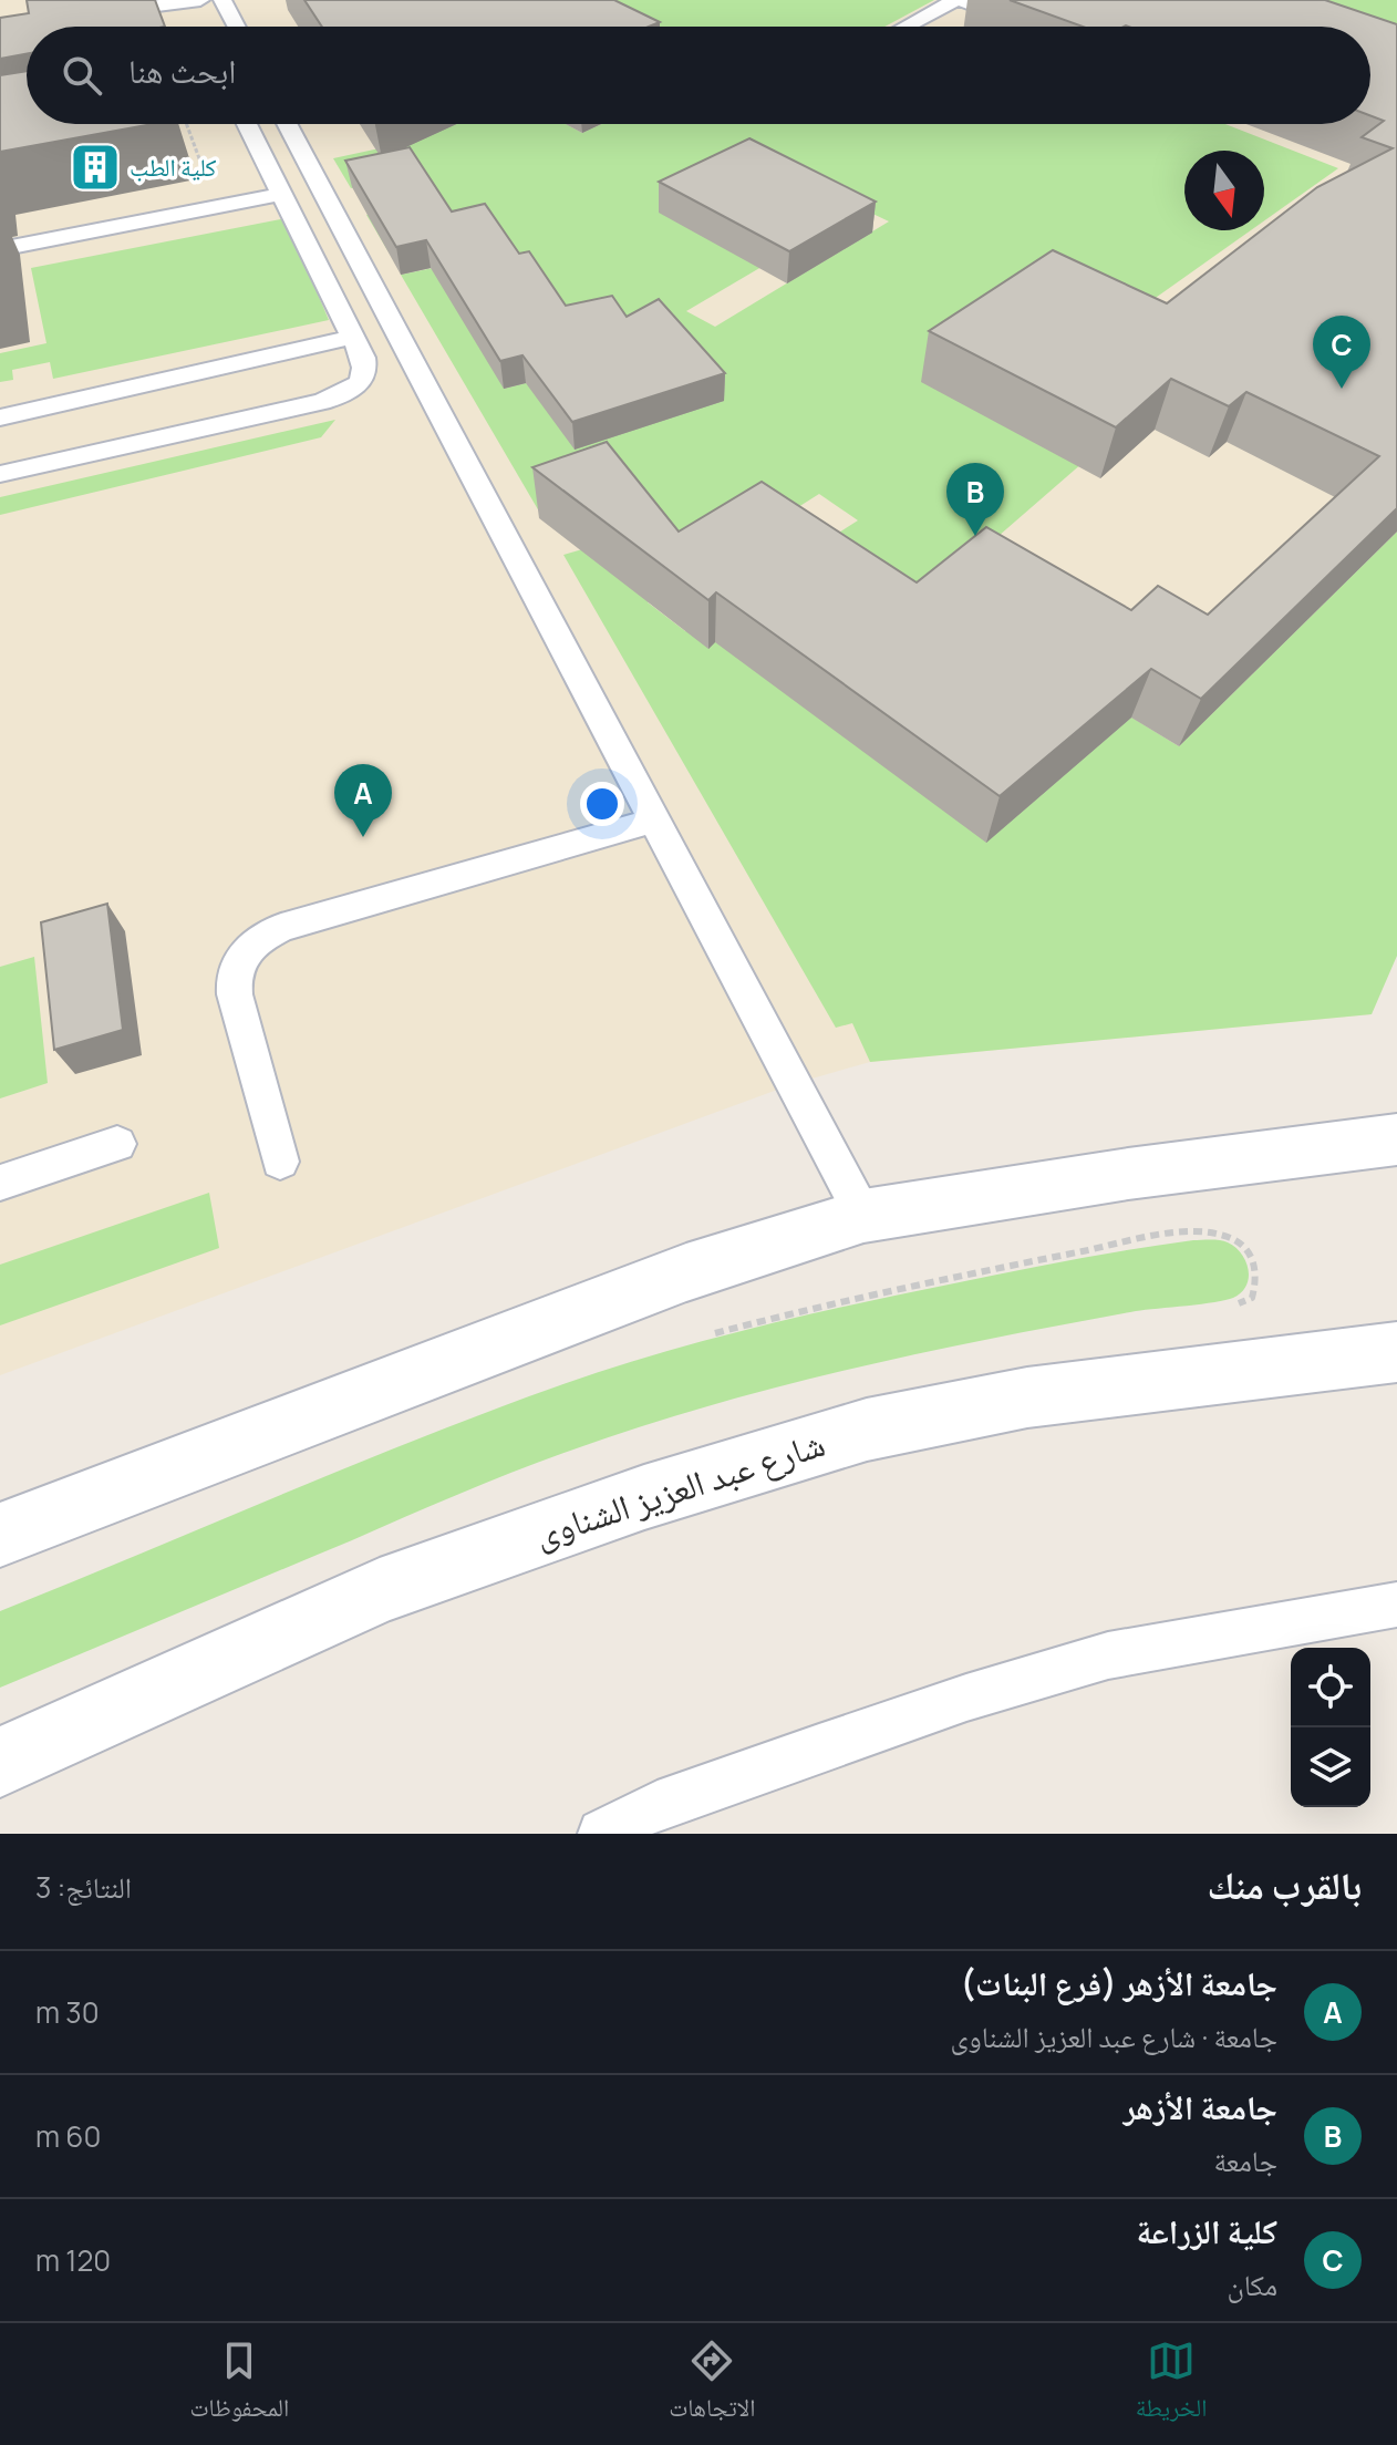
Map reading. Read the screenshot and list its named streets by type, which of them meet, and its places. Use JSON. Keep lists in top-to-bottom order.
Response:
{
  "streets": {
    "street": ["شارع عبد العزيز الشناوى"]
  },
  "places": {
    "building": ["كلية الطب"]
  },
  "north": "bottom",
  "page": {
    "search": "ابحث هنا",
    "pins": ["C", "B", "A"],
    "heading": ["بالقرب منك", "النتائج: 3"],
    "list": [
      {
        "mark": "A",
        "name": "جامعة الأزهر (فرع البنات)",
        "note": "جامعة · شارع عبد العزيز الشناوى",
        "value": "30 m"
      },
      {
        "mark": "B",
        "name": "جامعة الأزهر",
        "note": "جامعة",
        "value": "60 m"
      },
      {
        "mark": "C",
        "name": "كلية الزراعة",
        "note": "مكان",
        "value": "120 m"
      }
    ],
    "nav": ["الخريطة", "الاتجاهات", "المحفوظات"]
  }
}
